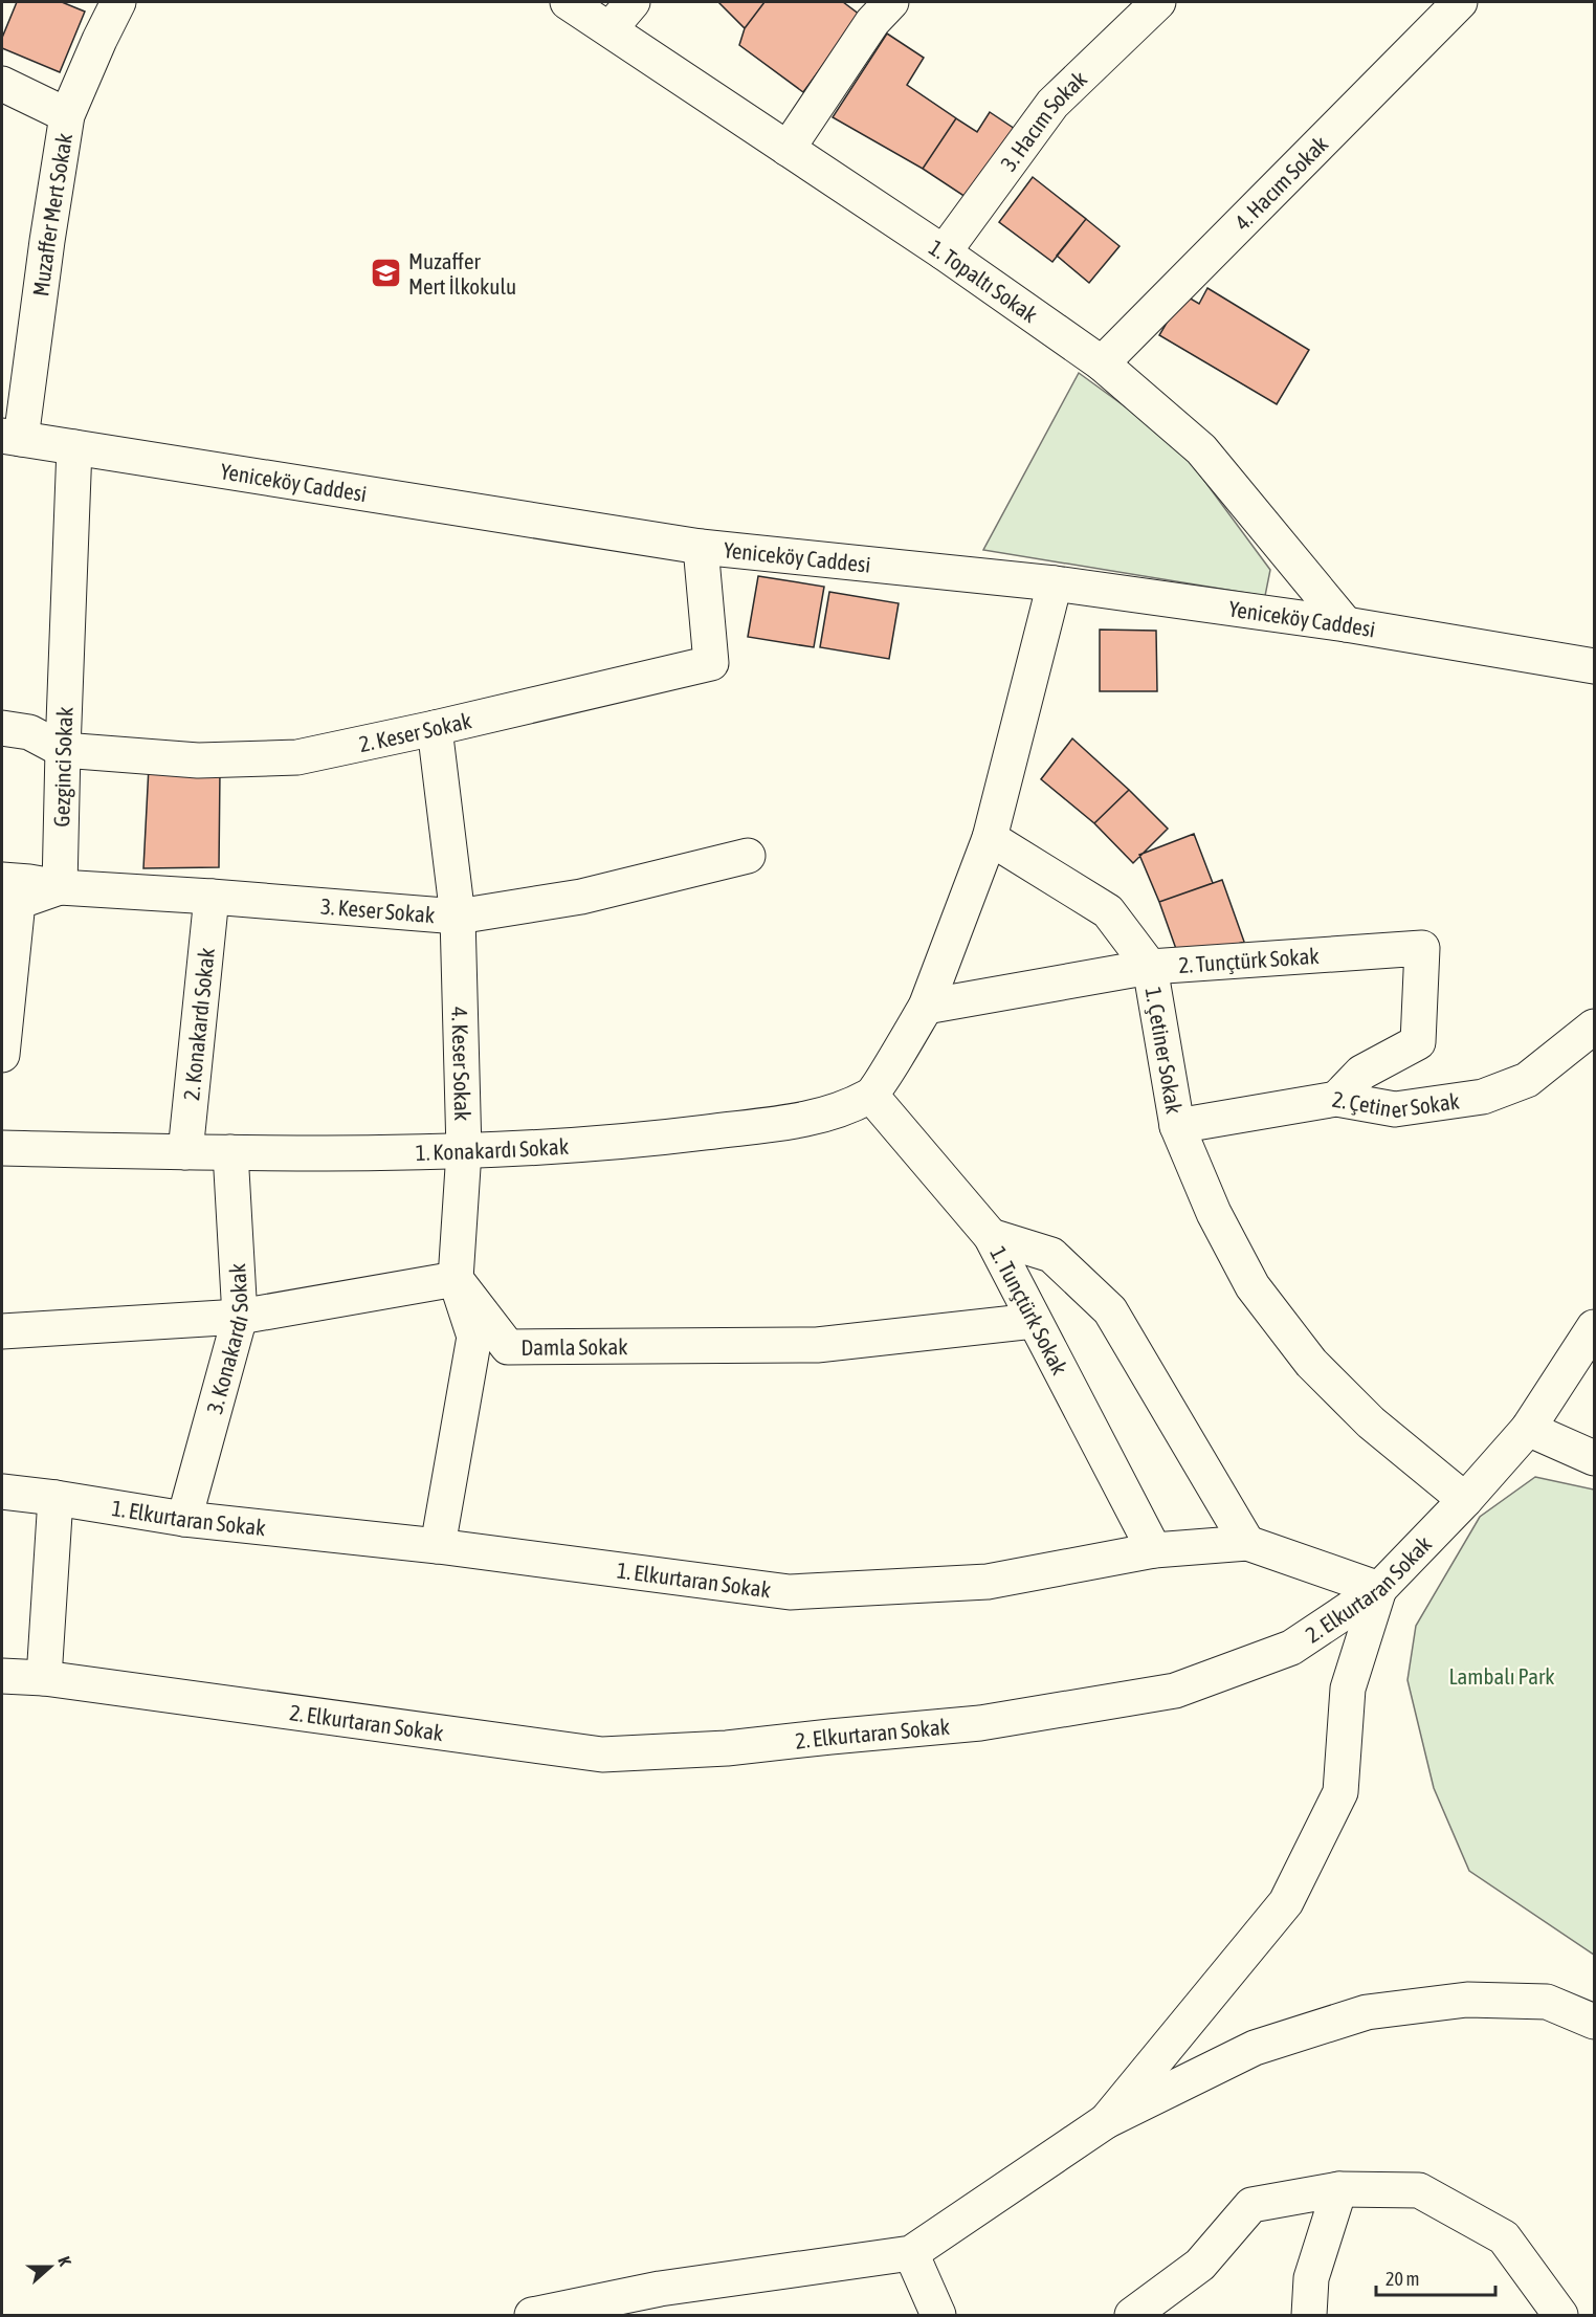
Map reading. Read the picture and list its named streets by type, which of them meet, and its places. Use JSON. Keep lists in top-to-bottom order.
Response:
{
  "streets": {
    "street": [
      "3. Hacım Sokak",
      "4. Hacım Sokak",
      "Muzaffer Mert Sokak",
      "1. Topaltı Sokak",
      "Yeniceköy Caddesi",
      "2. Keser Sokak",
      "Gezginci Sokak",
      "3. Keser Sokak",
      "2. Tunçtürk Sokak",
      "2. Konakardı Sokak",
      "1. Çetiner Sokak",
      "4. Keser Sokak",
      "2. Çetiner Sokak",
      "1. Konakardı Sokak",
      "1. Tunçtürk Sokak",
      "3. Konakardı Sokak",
      "Damla Sokak",
      "1. Elkurtaran Sokak",
      "2. Elkurtaran Sokak"
    ]
  },
  "crossings": [
    ["3. Hacım Sokak", "1. Topaltı Sokak"],
    ["4. Hacım Sokak", "1. Topaltı Sokak"],
    ["Muzaffer Mert Sokak", "Yeniceköy Caddesi"],
    ["1. Topaltı Sokak", "Yeniceköy Caddesi"],
    ["Yeniceköy Caddesi", "2. Keser Sokak"],
    ["Yeniceköy Caddesi", "Gezginci Sokak"],
    ["2. Keser Sokak", "Gezginci Sokak"],
    ["2. Keser Sokak", "4. Keser Sokak"],
    ["Gezginci Sokak", "3. Keser Sokak"],
    ["3. Keser Sokak", "2. Konakardı Sokak"],
    ["3. Keser Sokak", "4. Keser Sokak"],
    ["2. Tunçtürk Sokak", "1. Çetiner Sokak"],
    ["2. Tunçtürk Sokak", "2. Çetiner Sokak"],
    ["2. Konakardı Sokak", "1. Konakardı Sokak"],
    ["1. Çetiner Sokak", "2. Çetiner Sokak"],
    ["1. Çetiner Sokak", "2. Elkurtaran Sokak"],
    ["4. Keser Sokak", "1. Konakardı Sokak"],
    ["4. Keser Sokak", "Damla Sokak"],
    ["4. Keser Sokak", "1. Elkurtaran Sokak"],
    ["1. Konakardı Sokak", "1. Tunçtürk Sokak"],
    ["1. Konakardı Sokak", "3. Konakardı Sokak"],
    ["1. Tunçtürk Sokak", "Damla Sokak"],
    ["1. Tunçtürk Sokak", "1. Elkurtaran Sokak"],
    ["3. Konakardı Sokak", "1. Elkurtaran Sokak"],
    ["1. Elkurtaran Sokak", "2. Elkurtaran Sokak"]
  ],
  "parks": ["Lambalı Park"],
  "places": {
    "school or university": ["Muzaffer Mert İlkokulu"]
  },
  "scale_bar": "20 m",
  "north": "right"
}
